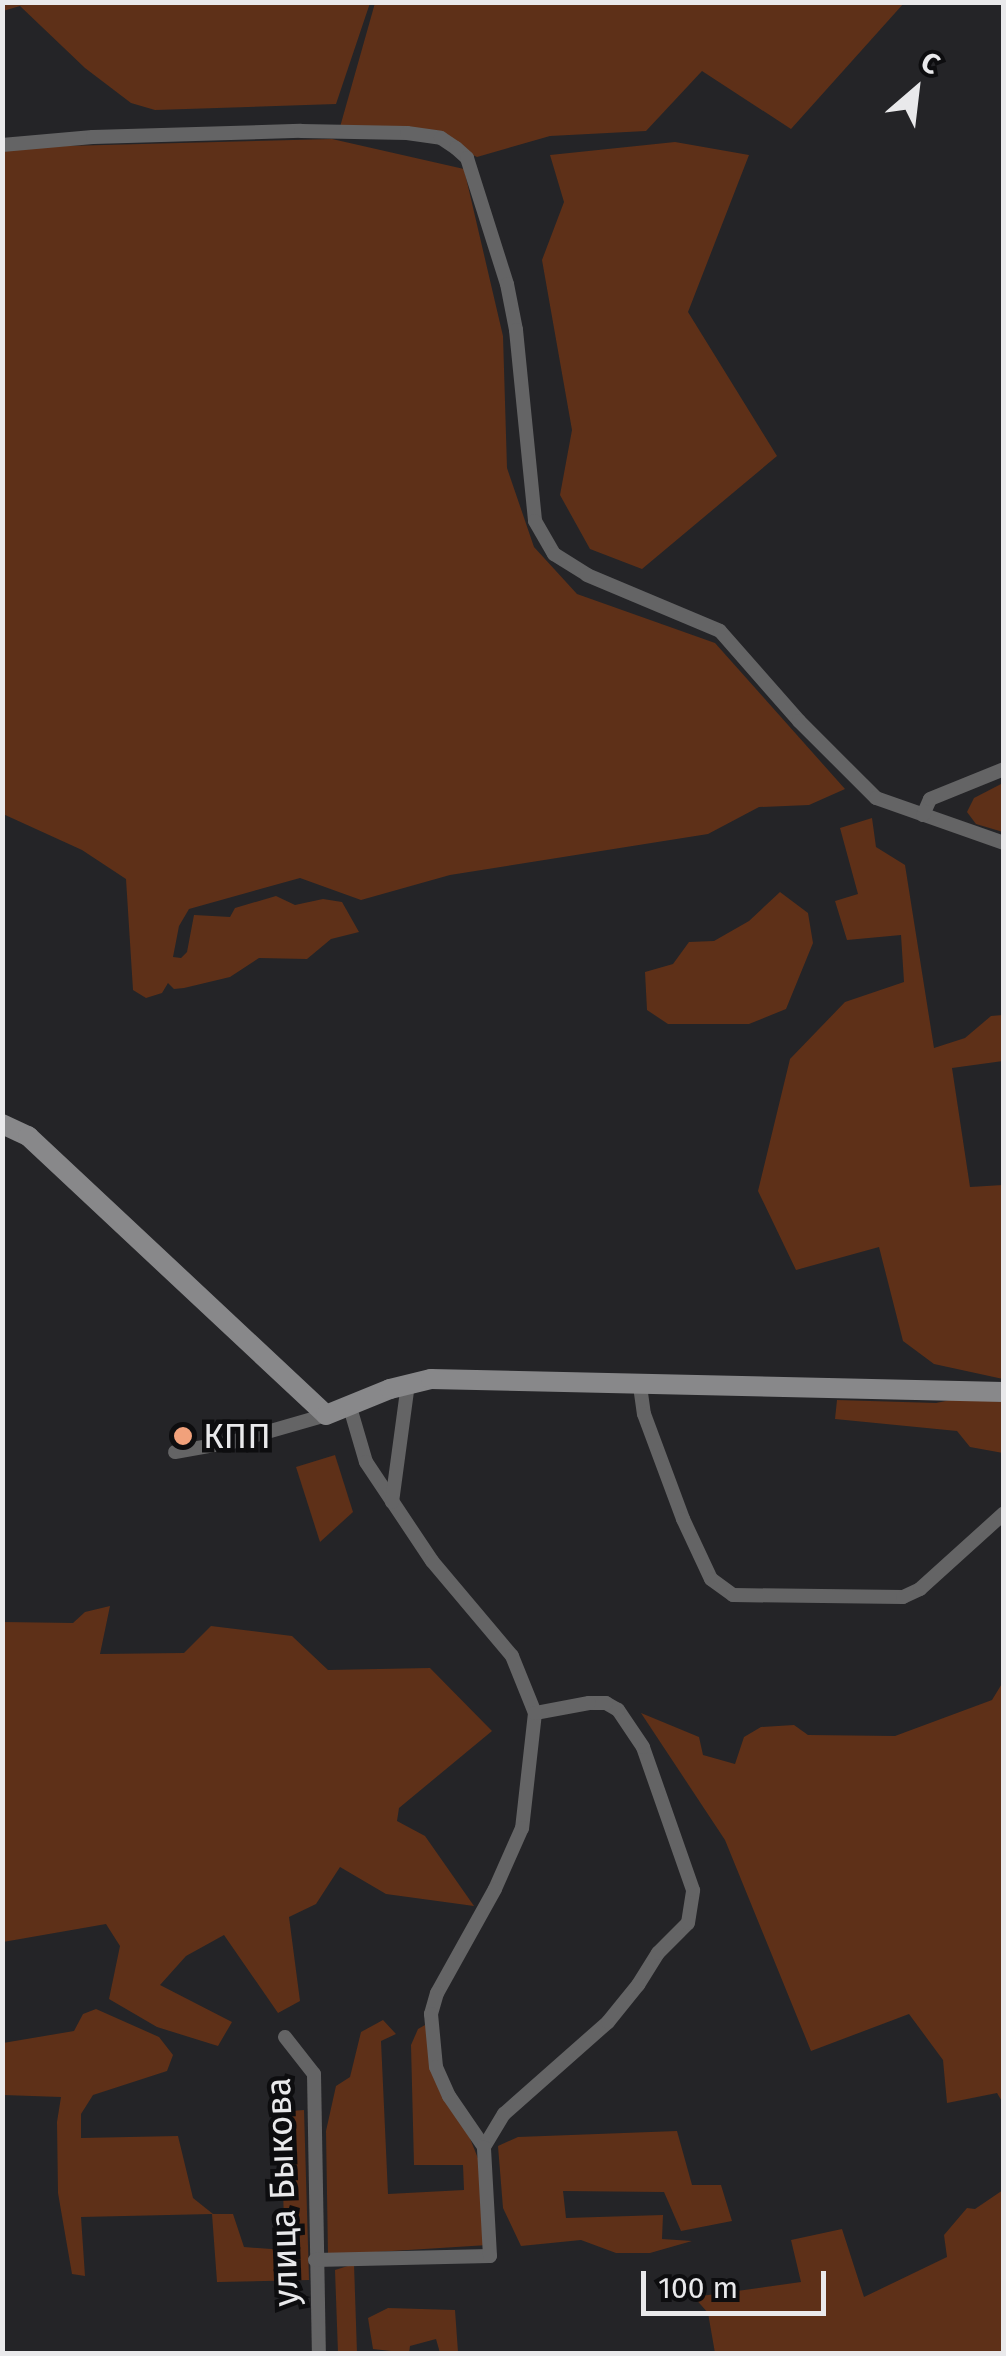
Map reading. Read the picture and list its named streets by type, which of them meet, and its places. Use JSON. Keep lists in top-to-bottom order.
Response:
{
  "streets": {
    "street": ["улица Быкова"]
  },
  "places": ["КПП"],
  "scale_bar": "100 m",
  "north": "top right"
}
